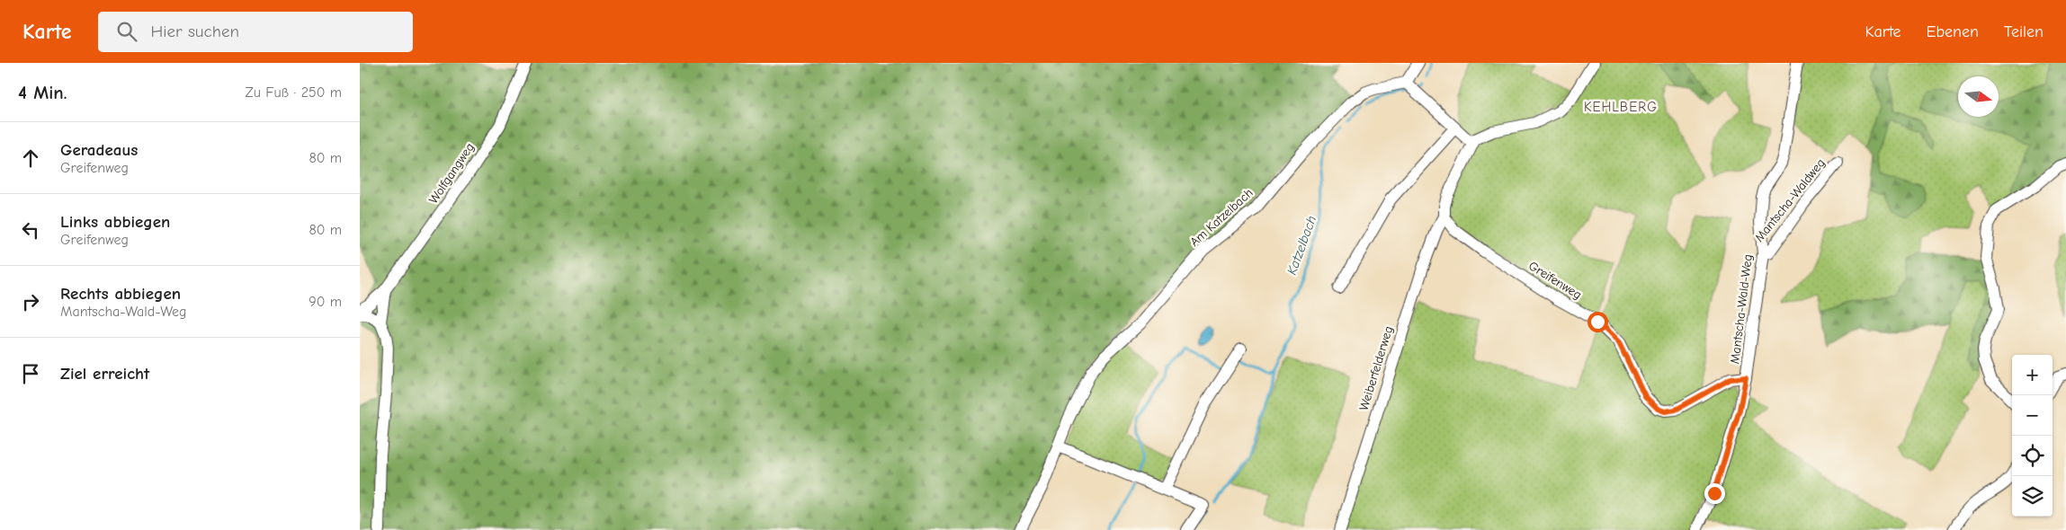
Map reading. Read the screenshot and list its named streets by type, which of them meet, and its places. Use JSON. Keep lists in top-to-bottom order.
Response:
{
  "streets": {
    "street": [
      "Wolfgangweg",
      "Mantscha-Waldweg",
      "Am Katzelbach",
      "Greifenweg",
      "Mantscha-Wald-Weg",
      "Weiberfelderweg"
    ]
  },
  "crossings": [
    ["Mantscha-Waldweg", "Mantscha-Wald-Weg"],
    ["Greifenweg", "Mantscha-Wald-Weg"],
    ["Greifenweg", "Weiberfelderweg"]
  ],
  "districts": ["KEHLBERG"],
  "water": ["Katzelbach"],
  "north": "right",
  "page": {
    "header": "Karte",
    "search": "Hier suchen",
    "nav": ["Karte", "Ebenen", "Teilen"],
    "heading": ["4 Min.", "Zu Fuß · 250 m"],
    "list": [
      ["Geradeaus", "Greifenweg", "80 m"],
      ["Links abbiegen", "Greifenweg", "80 m"],
      ["Rechts abbiegen", "Mantscha-Wald-Weg", "90 m"],
      "Ziel erreicht"
    ],
    "map_buttons": ["+", "−"]
  }
}
